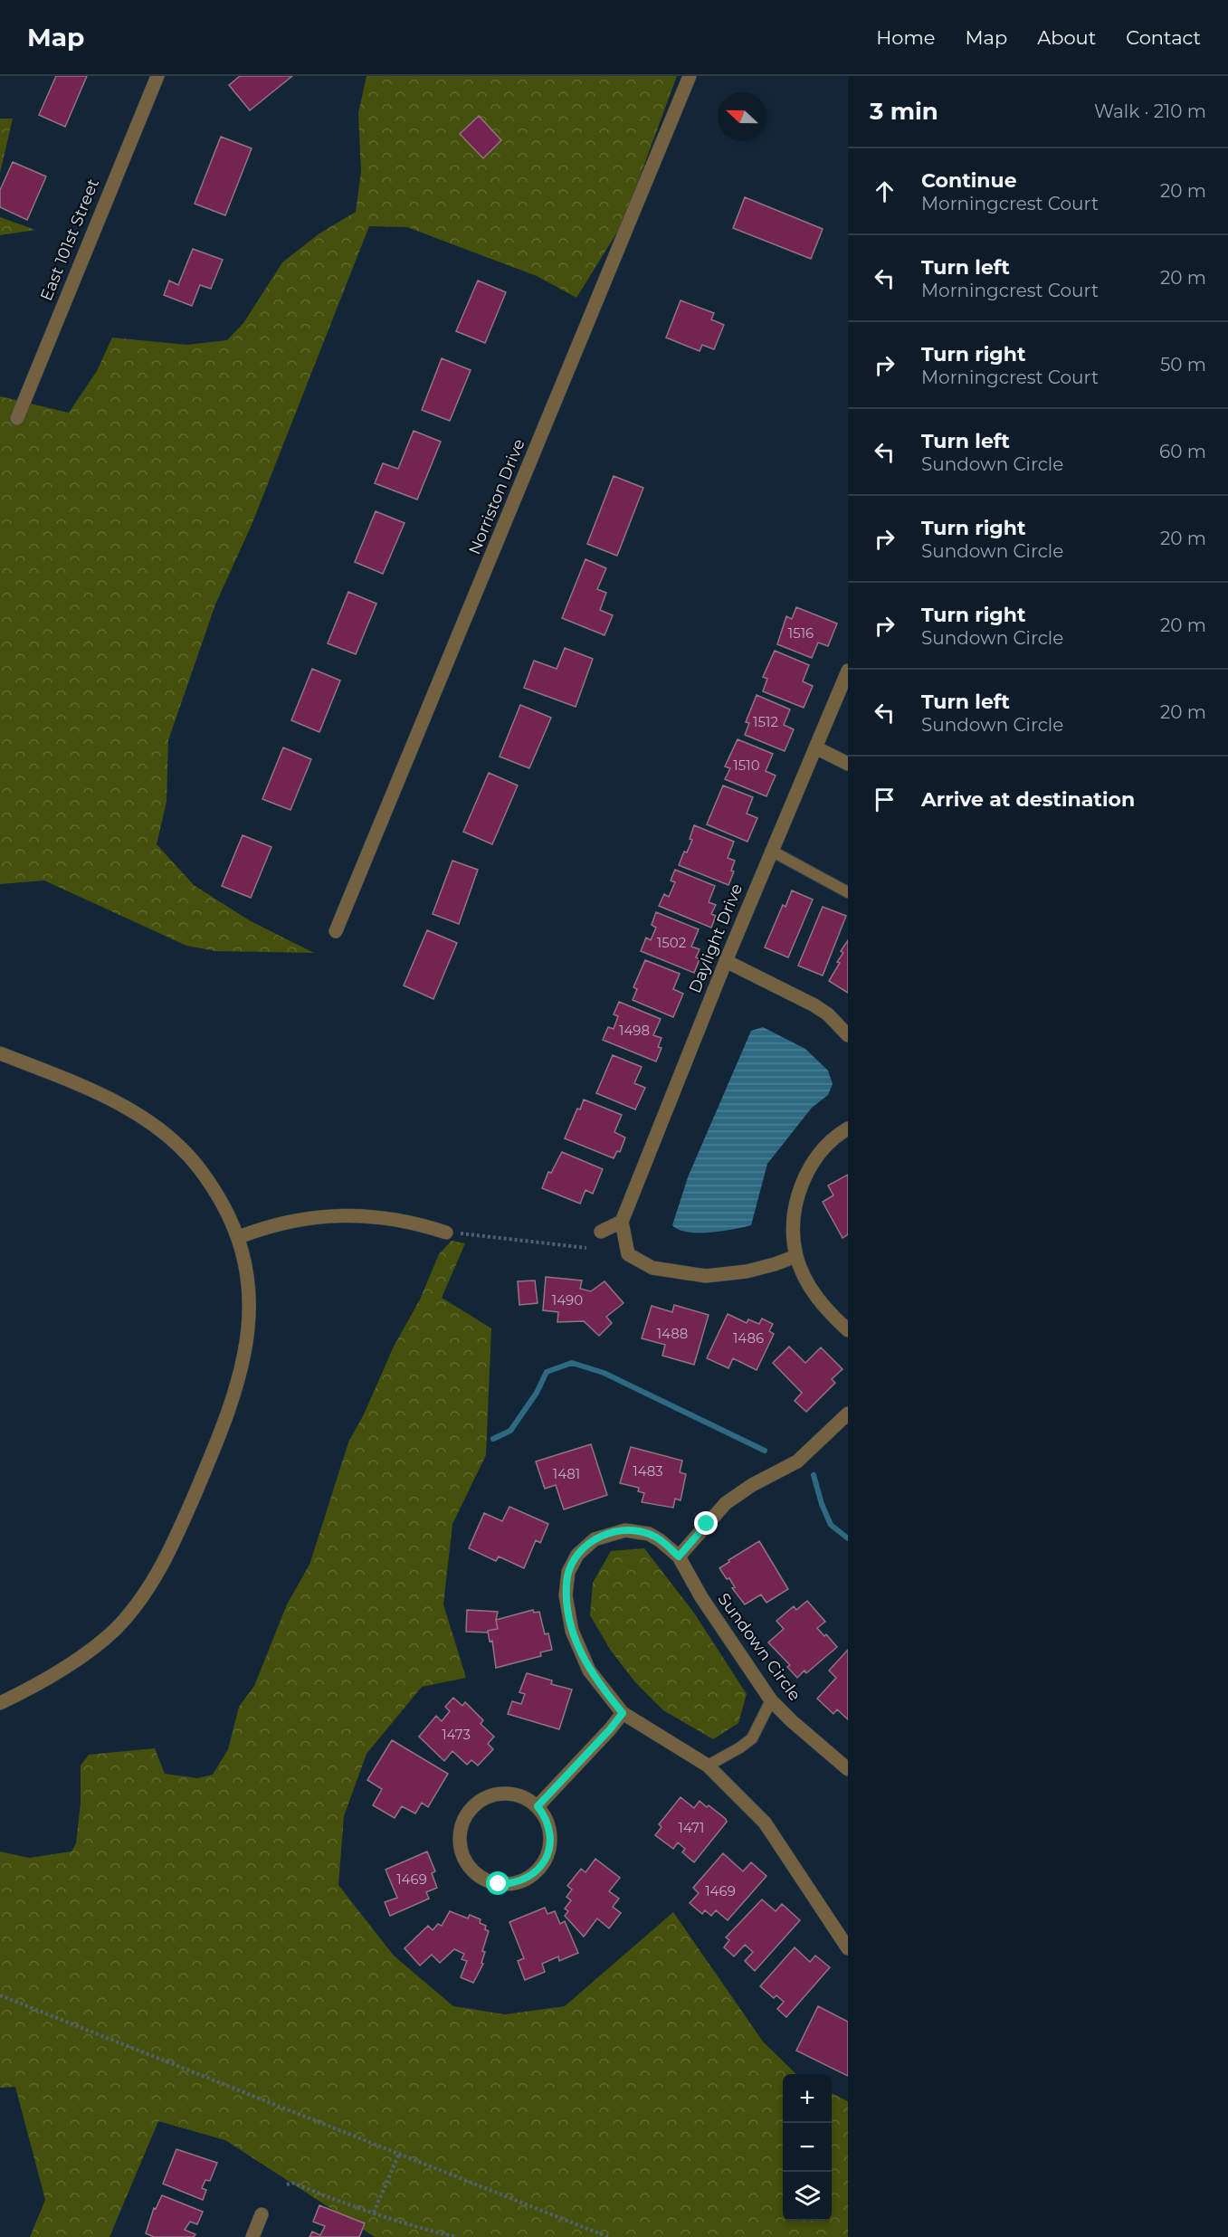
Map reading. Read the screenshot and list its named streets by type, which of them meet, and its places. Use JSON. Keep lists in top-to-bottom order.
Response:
{
  "streets": {
    "street": [
      "East 101st Street",
      "Norriston Drive",
      "Daylight Drive",
      "Sundown Circle"
    ]
  },
  "house_numbers": [
    "1516",
    "1512",
    "1510",
    "1502",
    "1498",
    "1490",
    "1488",
    "1486",
    "1483",
    "1481",
    "1473",
    "1471",
    "1469",
    "1469"
  ],
  "north": "left",
  "page": {
    "header": "Map",
    "nav": [
      "Home",
      "Map",
      "About",
      "Contact"
    ],
    "heading": ["3 min", "Walk · 210 m"],
    "list": [
      ["Continue", "Morningcrest Court", "20 m"],
      ["Turn left", "Morningcrest Court", "20 m"],
      ["Turn right", "Morningcrest Court", "50 m"],
      ["Turn left", "Sundown Circle", "60 m"],
      ["Turn right", "Sundown Circle", "20 m"],
      ["Turn right", "Sundown Circle", "20 m"],
      ["Turn left", "Sundown Circle", "20 m"],
      "Arrive at destination"
    ],
    "map_buttons": ["+", "−"]
  }
}
